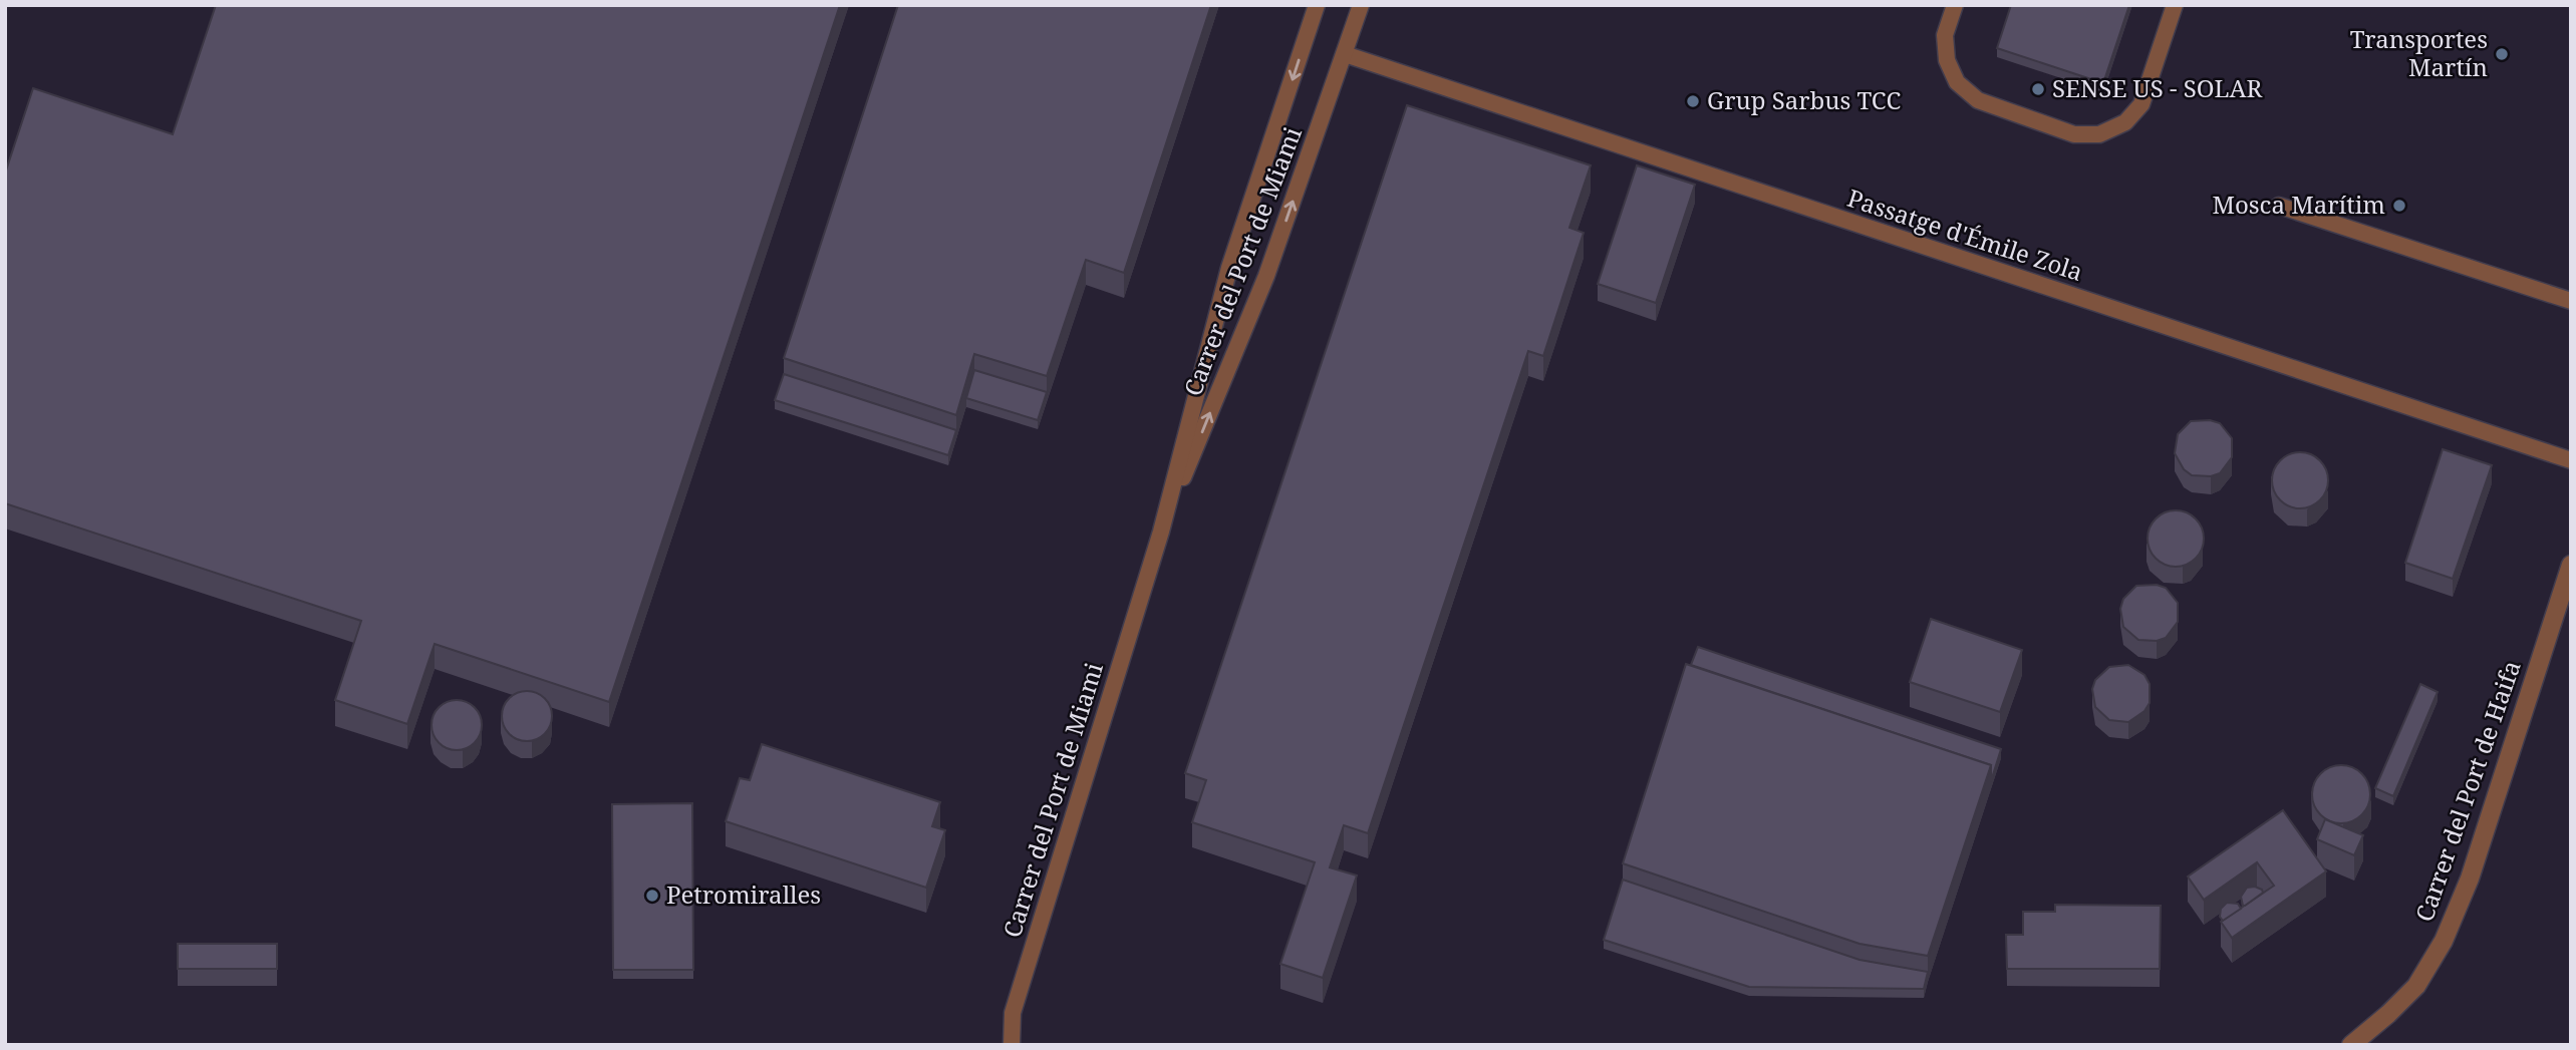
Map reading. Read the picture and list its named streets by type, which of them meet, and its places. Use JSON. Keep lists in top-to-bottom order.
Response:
{
  "streets": {
    "street": ["Carrer del Port de Haifa"],
    "lane": ["Passatge d'Émile Zola", "Carrer del Port de Miami"]
  },
  "crossings": [
    ["Passatge d'Émile Zola", "Carrer del Port de Miami"]
  ],
  "places": [
    "Transportes Martín",
    "SENSE US - SOLAR",
    "Grup Sarbus TCC",
    "Mosca Marítim",
    "Petromiralles"
  ]
}
